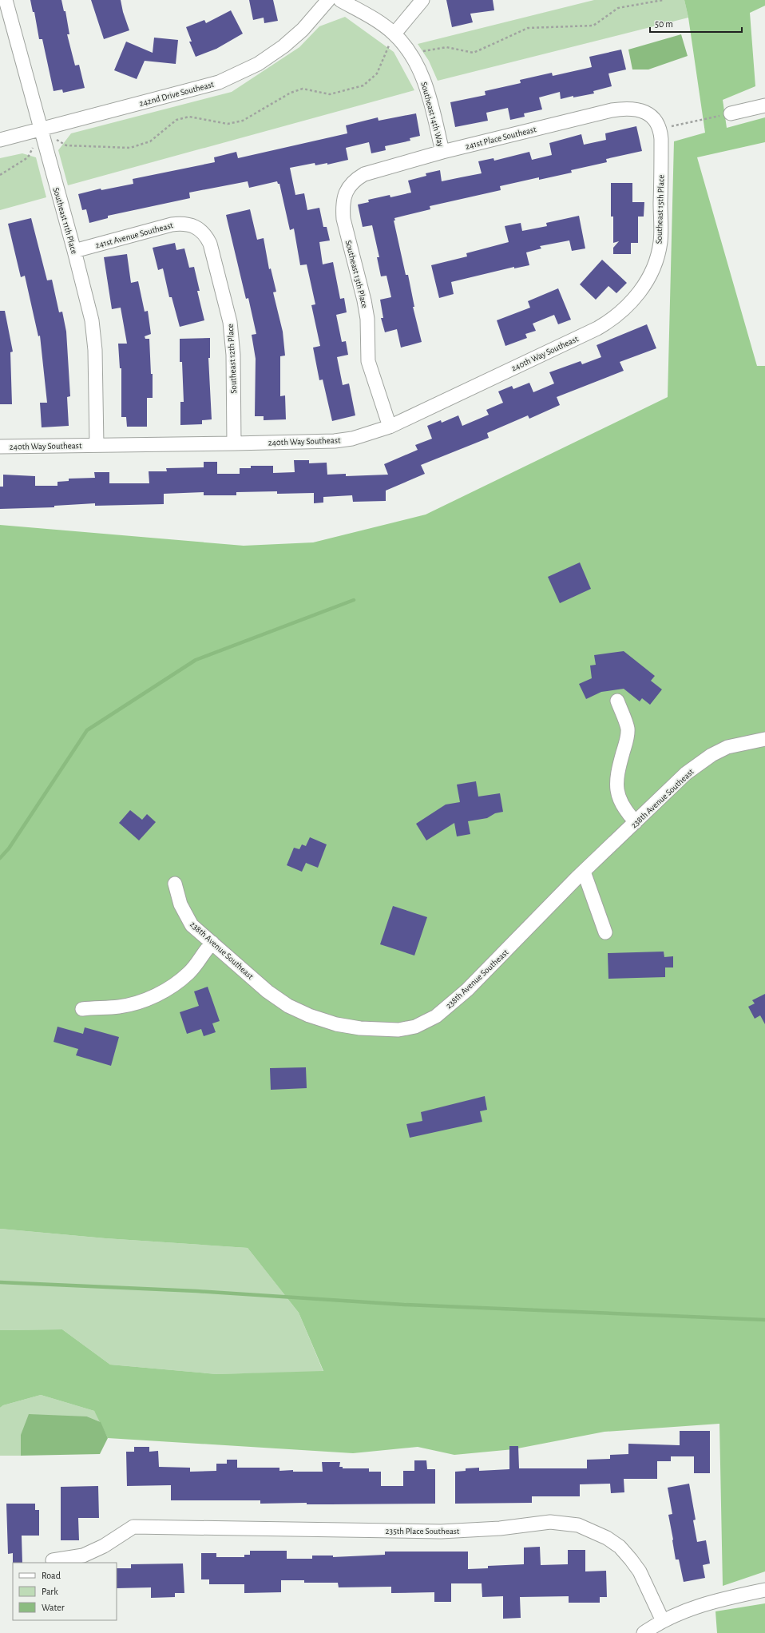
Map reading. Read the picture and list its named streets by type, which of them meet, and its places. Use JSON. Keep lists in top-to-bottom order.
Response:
{
  "streets": {
    "street": [
      "242nd Drive Southeast",
      "Southeast 14th Way",
      "241st Place Southeast",
      "Southeast 15th Place",
      "Southeast 11th Place",
      "241st Avenue Southeast",
      "Southeast 13th Place",
      "240th Way Southeast",
      "Southeast 12th Place",
      "238th Avenue Southeast",
      "235th Place Southeast"
    ]
  },
  "crossings": [
    ["242nd Drive Southeast", "Southeast 11th Place"],
    ["Southeast 14th Way", "241st Place Southeast"],
    ["241st Place Southeast", "Southeast 15th Place"],
    ["241st Place Southeast", "Southeast 13th Place"],
    ["Southeast 15th Place", "240th Way Southeast"],
    ["Southeast 11th Place", "241st Avenue Southeast"],
    ["Southeast 11th Place", "240th Way Southeast"],
    ["241st Avenue Southeast", "Southeast 12th Place"],
    ["Southeast 13th Place", "240th Way Southeast"],
    ["240th Way Southeast", "Southeast 12th Place"]
  ],
  "legend": ["Road", "Park", "Water"],
  "scale_bar": "50 m"
}
